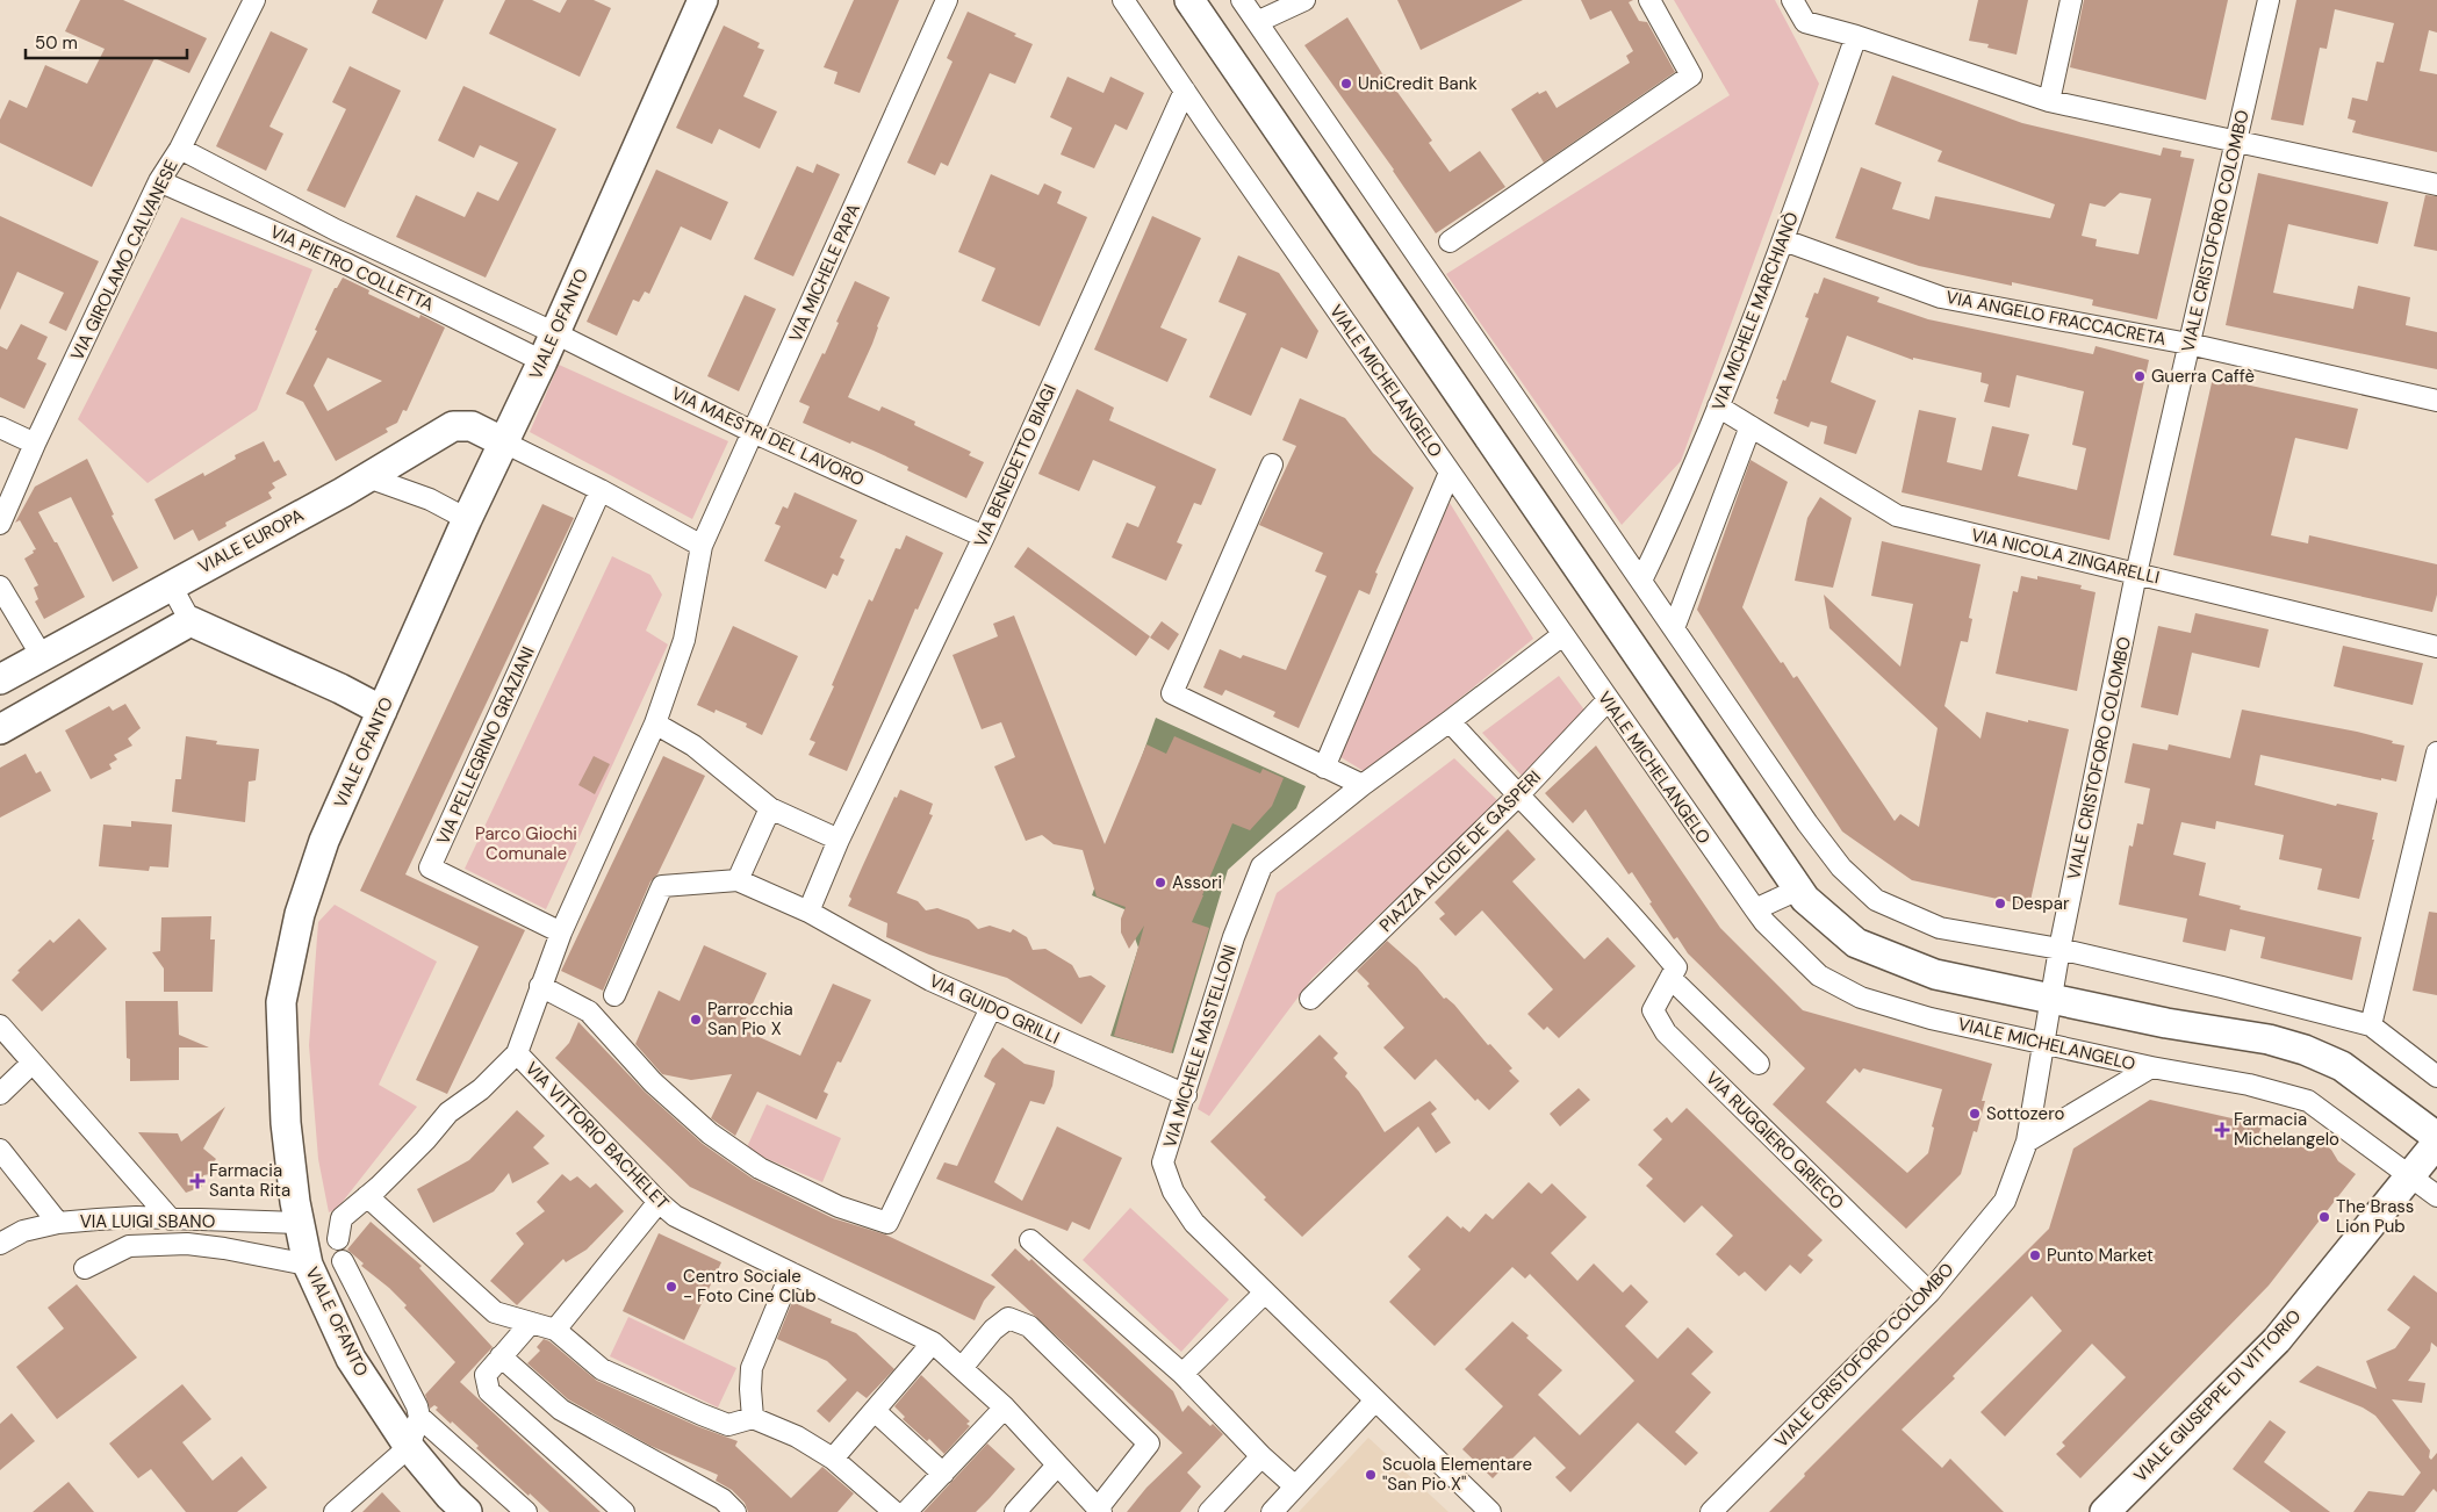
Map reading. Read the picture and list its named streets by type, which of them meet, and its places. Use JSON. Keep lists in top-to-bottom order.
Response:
{
  "streets": {
    "street": [
      "VIALE CRISTOFORO COLOMBO",
      "VIA GIROLAMO CALVANESE",
      "VIA PIETRO COLLETTA",
      "VIA MICHELE PAPA",
      "VIA MICHELE MARCHIANÒ",
      "VIA ANGELO FRACCACRETA",
      "VIALE OFANTO",
      "VIALE MICHELANGELO",
      "VIA MAESTRI DEL LAVORO",
      "VIA BENEDETTO BIAGI",
      "VIALE EUROPA",
      "VIA NICOLA ZINGARELLI",
      "VIA PELLEGRINO GRAZIANI",
      "PIAZZA ALCIDE DE GASPERI",
      "VIA GUIDO GRILLI",
      "VIA MICHELE MASTELLONI",
      "VIA VITTORIO BACHELET",
      "VIA RUGGIERO GRIECO",
      "VIA LUIGI SBANO",
      "VIALE GIUSEPPE DI VITTORIO"
    ]
  },
  "crossings": [
    ["VIALE CRISTOFORO COLOMBO", "VIA ANGELO FRACCACRETA"],
    ["VIALE CRISTOFORO COLOMBO", "VIALE MICHELANGELO"],
    ["VIALE CRISTOFORO COLOMBO", "VIA NICOLA ZINGARELLI"],
    ["VIALE CRISTOFORO COLOMBO", "VIA RUGGIERO GRIECO"],
    ["VIA GIROLAMO CALVANESE", "VIA PIETRO COLLETTA"],
    ["VIA PIETRO COLLETTA", "VIALE OFANTO"],
    ["VIA PIETRO COLLETTA", "VIA MAESTRI DEL LAVORO"],
    ["VIA MICHELE PAPA", "VIA MAESTRI DEL LAVORO"],
    ["VIA MICHELE MARCHIANÒ", "VIA ANGELO FRACCACRETA"],
    ["VIA MICHELE MARCHIANÒ", "VIA NICOLA ZINGARELLI"],
    ["VIALE OFANTO", "VIA MAESTRI DEL LAVORO"],
    ["VIALE OFANTO", "VIALE EUROPA"],
    ["VIALE OFANTO", "VIA LUIGI SBANO"],
    ["VIALE MICHELANGELO", "VIA BENEDETTO BIAGI"],
    ["VIALE MICHELANGELO", "PIAZZA ALCIDE DE GASPERI"],
    ["VIALE MICHELANGELO", "VIA MICHELE MASTELLONI"],
    ["VIALE MICHELANGELO", "VIALE GIUSEPPE DI VITTORIO"],
    ["VIA MAESTRI DEL LAVORO", "VIA BENEDETTO BIAGI"],
    ["VIA BENEDETTO BIAGI", "VIA GUIDO GRILLI"],
    ["VIA GUIDO GRILLI", "VIA MICHELE MASTELLONI"]
  ],
  "parks": ["Parco Giochi Comunale"],
  "places": {
    "other": [
      "UniCredit Bank",
      "Guerra Caffè",
      "Assori",
      "Despar",
      "Parrocchia San Pio X",
      "Sottozero",
      "The Brass Lion Pub",
      "Punto Market",
      "Centro Sociale - Foto Cine Club",
      "Scuola Elementare \"San Pio X\""
    ],
    "health": ["Farmacia Michelangelo", "Farmacia Santa Rita"]
  },
  "scale_bar": "50 m"
}
